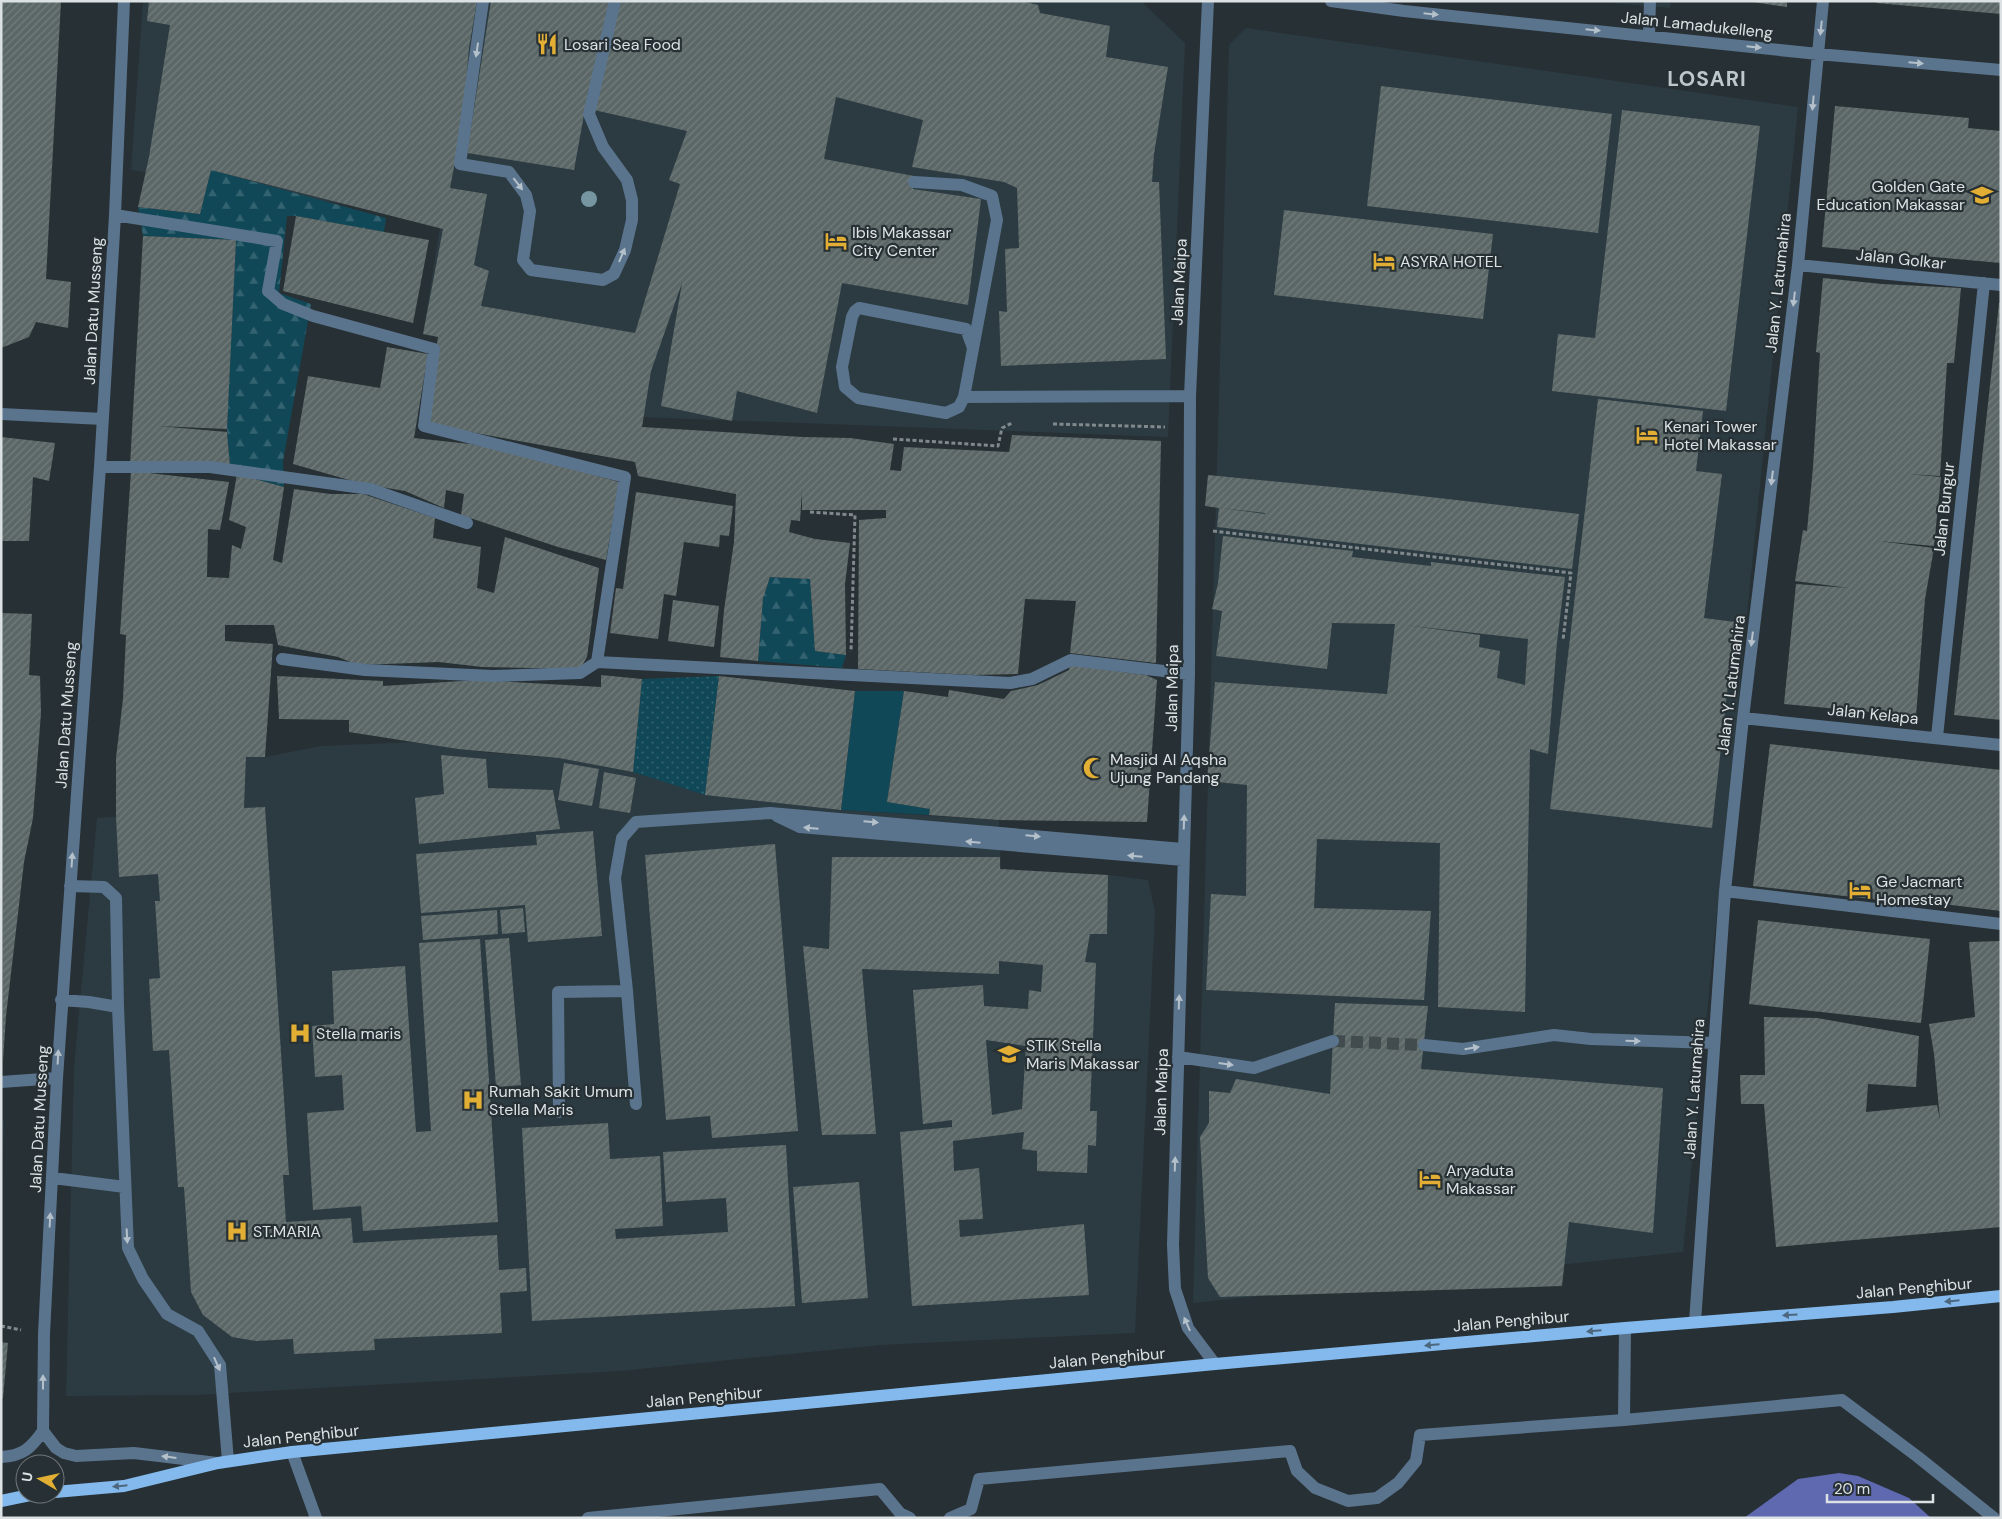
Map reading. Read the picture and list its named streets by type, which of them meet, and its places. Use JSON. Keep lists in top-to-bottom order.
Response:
{
  "streets": {
    "main road": ["Jalan Penghibur"],
    "street": [
      "Jalan Lamadukelleng",
      "Jalan Golkar",
      "Jalan Maipa",
      "Jalan Y. Latumahira",
      "Jalan Datu Musseng",
      "Jalan Bungur",
      "Jalan Kelapa"
    ]
  },
  "crossings": [
    ["Jalan Lamadukelleng", "Jalan Y. Latumahira"],
    ["Jalan Golkar", "Jalan Y. Latumahira"],
    ["Jalan Golkar", "Jalan Bungur"],
    ["Jalan Maipa", "Jalan Penghibur"],
    ["Jalan Y. Latumahira", "Jalan Kelapa"],
    ["Jalan Y. Latumahira", "Jalan Penghibur"],
    ["Jalan Datu Musseng", "Jalan Penghibur"],
    ["Jalan Bungur", "Jalan Kelapa"]
  ],
  "one_way": [
    "Jalan Lamadukelleng",
    "Jalan Maipa",
    "Jalan Y. Latumahira",
    "Jalan Datu Musseng",
    "Jalan Penghibur"
  ],
  "districts": ["LOSARI"],
  "places": {
    "restaurant": ["Losari Sea Food"],
    "school or university": ["Golden Gate Education Makassar", "STIK Stella Maris Makassar"],
    "hotel": [
      "Ibis Makassar City Center",
      "ASYRA HOTEL",
      "Kenari Tower Hotel Makassar",
      "Ge Jacmart Homestay",
      "Aryaduta Makassar"
    ],
    "mosque": ["Masjid Al Aqsha Ujung Pandang"],
    "hospital": ["Stella maris", "Rumah Sakit Umum Stella Maris", "ST.MARIA"]
  },
  "scale_bar": "20 m",
  "north": "left"
}
